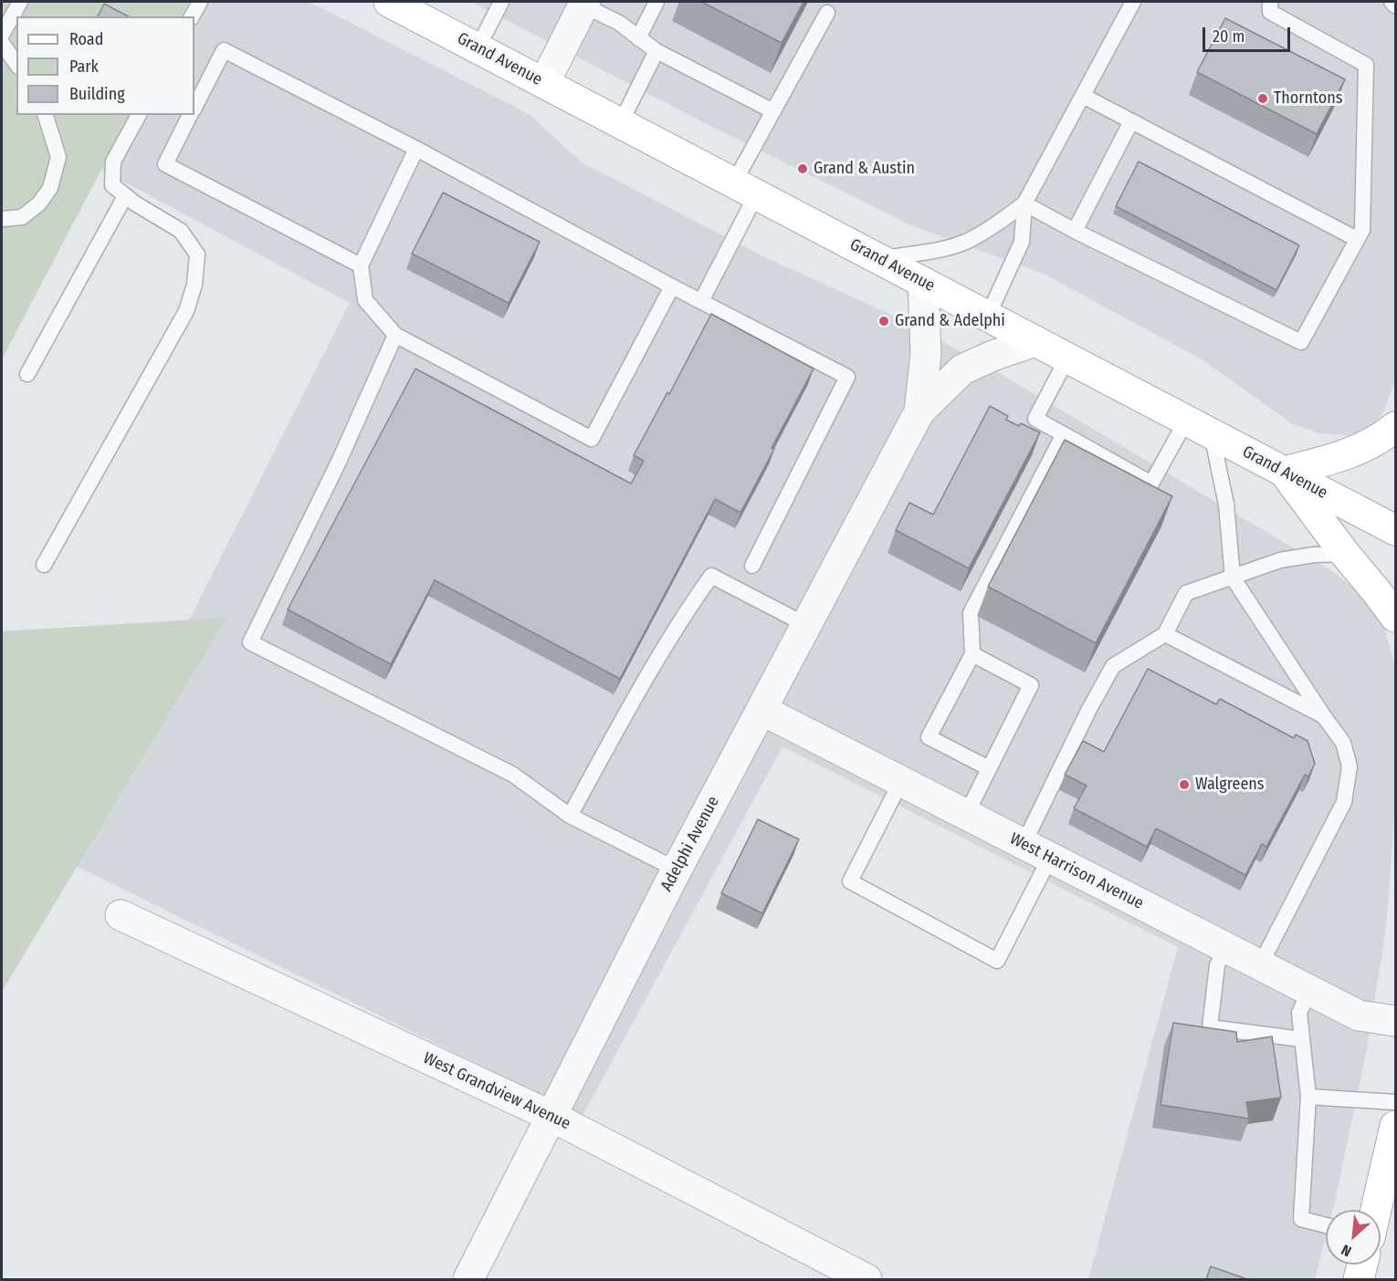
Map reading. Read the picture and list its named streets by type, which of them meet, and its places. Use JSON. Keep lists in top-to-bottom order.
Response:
{
  "streets": {
    "main road": ["Grand Avenue"],
    "street": ["Adelphi Avenue", "West Harrison Avenue", "West Grandview Avenue"]
  },
  "crossings": [
    ["Grand Avenue", "Adelphi Avenue"],
    ["Adelphi Avenue", "West Harrison Avenue"],
    ["Adelphi Avenue", "West Grandview Avenue"]
  ],
  "places": [
    "Thorntons",
    "Grand & Austin",
    "Grand & Adelphi",
    "Walgreens"
  ],
  "legend": ["Road", "Park", "Building"],
  "scale_bar": "20 m",
  "north": "bottom left"
}
